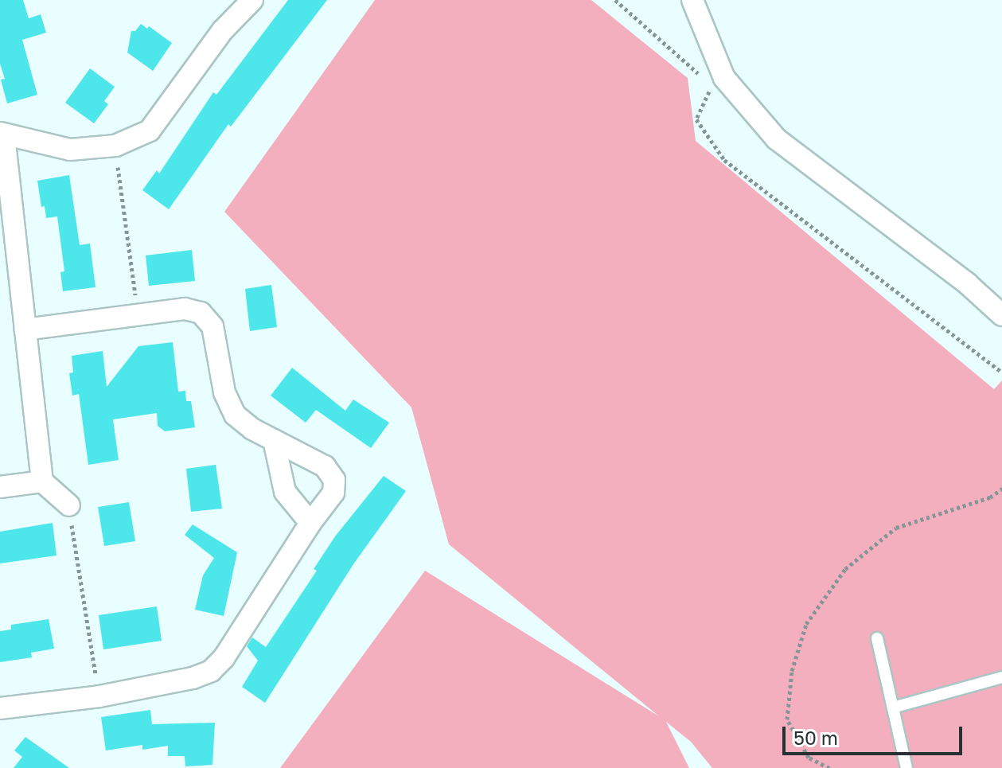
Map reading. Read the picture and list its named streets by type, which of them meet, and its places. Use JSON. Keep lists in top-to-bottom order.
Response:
{
  "scale_bar": "50 m"
}
